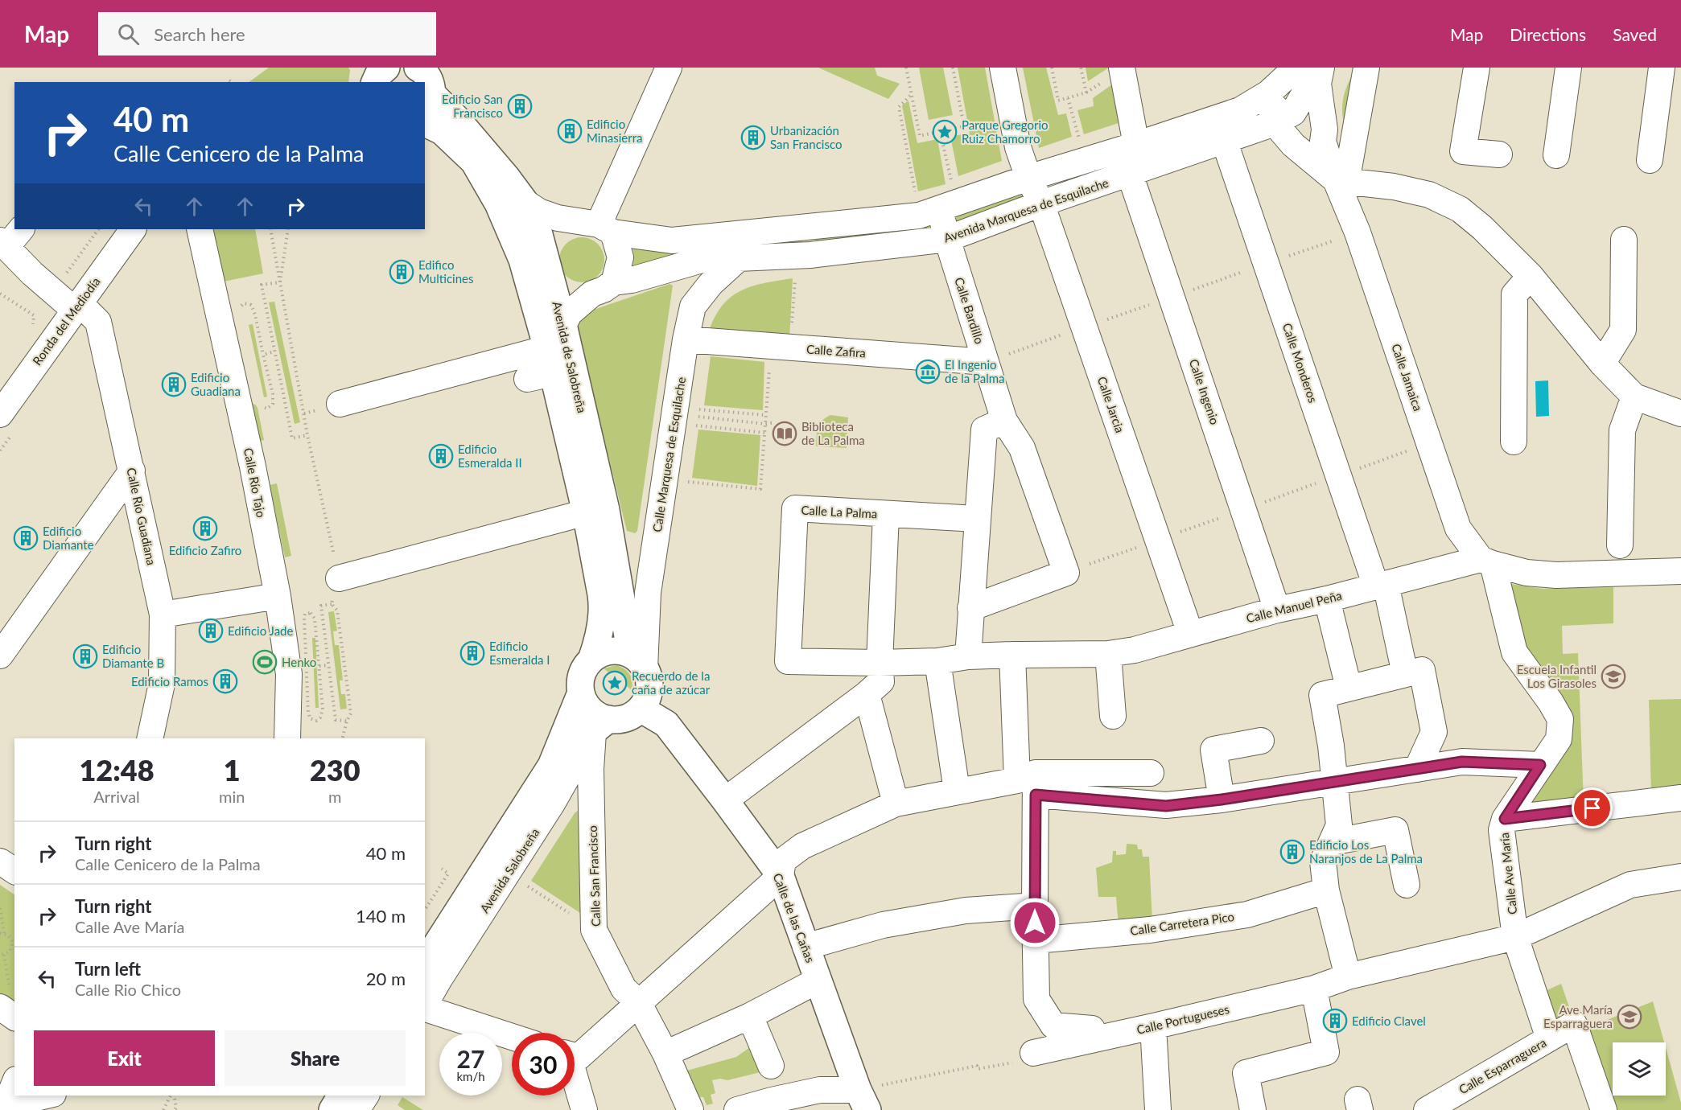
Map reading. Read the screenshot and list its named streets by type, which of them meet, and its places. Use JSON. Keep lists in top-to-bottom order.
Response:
{
  "streets": {
    "main road": ["Avenida de Salobreña", "Avenida Salobreña", "Calle de las Cañas"],
    "street": [
      "Avenida Marquesa de Esquilache",
      "Calle Bardillo",
      "Ronda del Mediodía",
      "Calle Zafira",
      "Calle Monderos",
      "Calle Jamaica",
      "Calle Ingenio",
      "Calle Jarcia",
      "Calle Marquesa de Esquilache",
      "Calle Río Tajo",
      "Calle La Palma",
      "Calle Río Guadiana",
      "Calle Manuel Peña",
      "Calle Ave María",
      "Calle San Francisco",
      "Calle Carretera Pico",
      "Calle Portugueses",
      "Calle Esparraguera"
    ]
  },
  "crossings": [
    ["Avenida Marquesa de Esquilache", "Calle Bardillo"],
    ["Avenida Marquesa de Esquilache", "Avenida de Salobreña"],
    ["Avenida Marquesa de Esquilache", "Calle Monderos"],
    ["Avenida Marquesa de Esquilache", "Calle Jamaica"],
    ["Avenida Marquesa de Esquilache", "Calle Ingenio"],
    ["Avenida Marquesa de Esquilache", "Calle Jarcia"],
    ["Avenida Marquesa de Esquilache", "Calle Marquesa de Esquilache"],
    ["Calle Bardillo", "Calle Zafira"],
    ["Ronda del Mediodía", "Calle Río Guadiana"],
    ["Calle Zafira", "Calle Marquesa de Esquilache"],
    ["Avenida de Salobreña", "Calle Marquesa de Esquilache"],
    ["Avenida de Salobreña", "Avenida Salobreña"],
    ["Avenida de Salobreña", "Calle San Francisco"],
    ["Avenida de Salobreña", "Calle de las Cañas"],
    ["Calle Monderos", "Calle Manuel Peña"],
    ["Calle Jamaica", "Calle Manuel Peña"],
    ["Calle Jamaica", "Calle Ave María"],
    ["Calle Ingenio", "Calle Manuel Peña"],
    ["Calle Jarcia", "Calle Manuel Peña"],
    ["Calle Marquesa de Esquilache", "Avenida Salobreña"],
    ["Calle Marquesa de Esquilache", "Calle San Francisco"],
    ["Calle Marquesa de Esquilache", "Calle de las Cañas"],
    ["Calle La Palma", "Calle Manuel Peña"],
    ["Calle Manuel Peña", "Calle Ave María"],
    ["Avenida Salobreña", "Calle San Francisco"],
    ["Avenida Salobreña", "Calle de las Cañas"],
    ["Calle Ave María", "Calle Portugueses"],
    ["Calle Ave María", "Calle Esparraguera"],
    ["Calle San Francisco", "Calle de las Cañas"]
  ],
  "places": {
    "building": [
      "Edificio San Francisco",
      "Edificio Minasierra",
      "Urbanización San Francisco",
      "Edifico Multicines",
      "Edificio Guadiana",
      "Edificio Esmeralda II",
      "Edificio Zafiro",
      "Edificio Diamante",
      "Edificio Jade",
      "Edificio Esmeralda I",
      "Edificio Diamante B",
      "Edificio Ramos",
      "Edificio Los Naranjos de La Palma",
      "Edificio Clavel"
    ],
    "place": ["Parque Gregorio Ruiz Chamorro", "Recuerdo de la caña de azúcar"],
    "museum": ["El Ingenio de la Palma"],
    "library": ["Biblioteca de La Palma"],
    "sports": ["Henko"],
    "school or university": ["Escuela Infantil Los Girasoles", "Ave María Esparraguera"]
  },
  "page": {
    "header": "Map",
    "search": "Search here",
    "nav": ["Map", "Directions", "Saved"],
    "turn": ["40 m", "Calle Cenicero de la Palma"],
    "eta": [
      "12:48",
      "Arrival",
      "1",
      "min",
      "230",
      "m"
    ],
    "list": [
      {
        "name": "Turn right",
        "note": "Calle Cenicero de la Palma",
        "value": "40 m"
      },
      {
        "name": "Turn right",
        "note": "Calle Ave María",
        "value": "140 m"
      },
      {
        "name": "Turn left",
        "note": "Calle Rio Chico",
        "value": "20 m"
      }
    ],
    "buttons": ["Exit", "Share"],
    "speed": "27 km/h",
    "limit": "30"
  }
}
